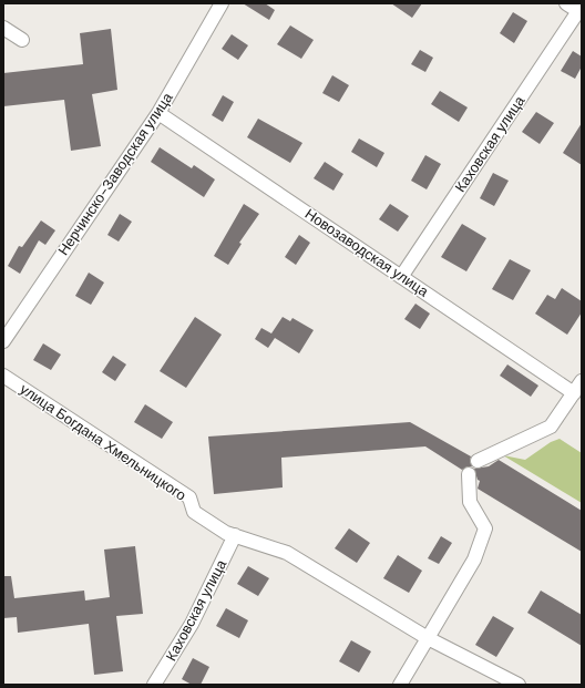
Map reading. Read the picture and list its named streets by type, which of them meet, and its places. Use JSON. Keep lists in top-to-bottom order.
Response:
{
  "streets": {
    "street": [
      "Каховская улица",
      "Нерчинско-Заводская улица",
      "Новозаводская улица",
      "улица Богдана Хмельницкого"
    ]
  },
  "crossings": [
    ["Каховская улица", "Новозаводская улица"],
    ["Каховская улица", "улица Богдана Хмельницкого"],
    ["Нерчинско-Заводская улица", "Новозаводская улица"]
  ]
}
